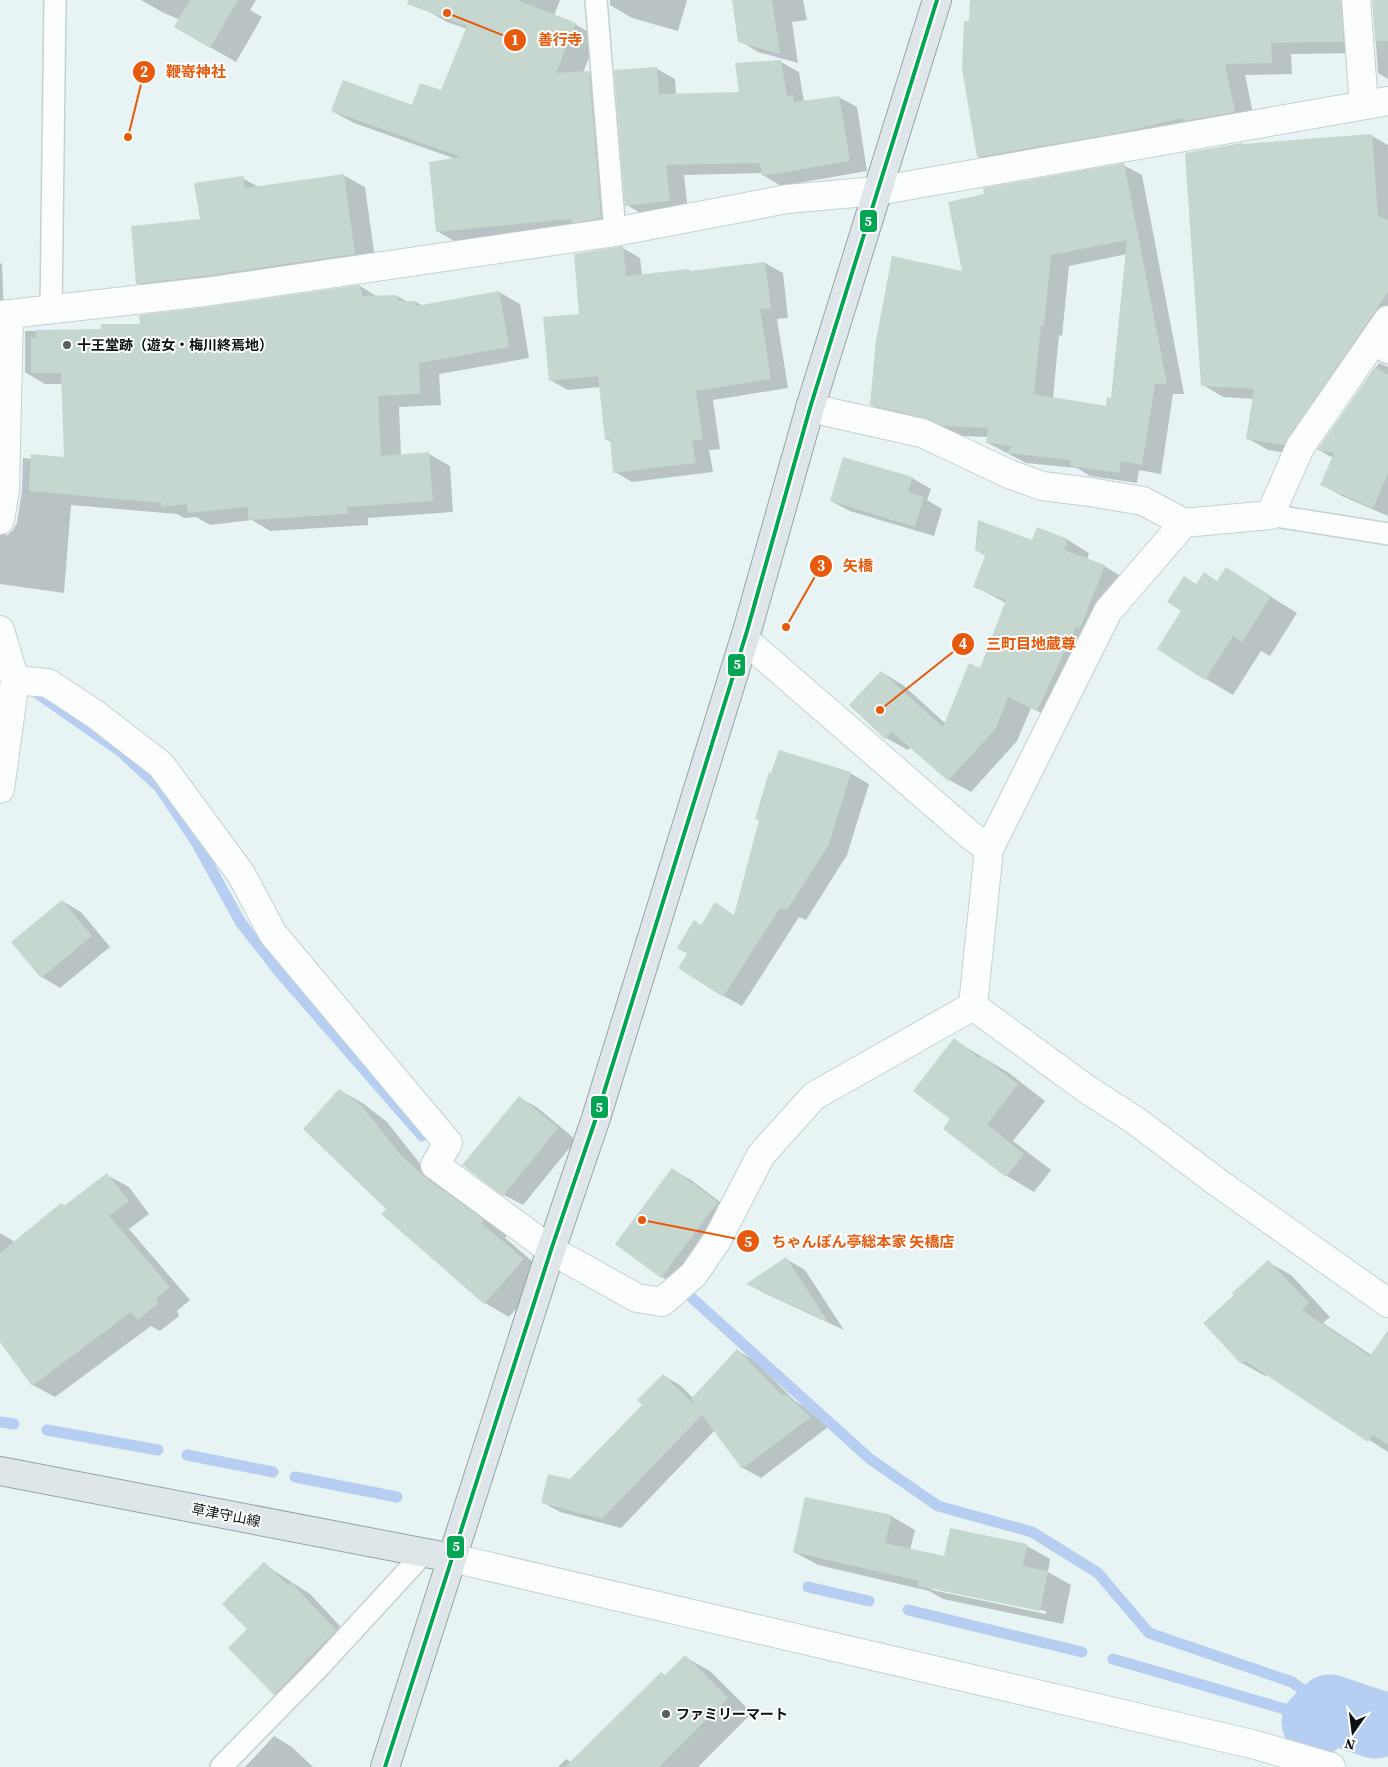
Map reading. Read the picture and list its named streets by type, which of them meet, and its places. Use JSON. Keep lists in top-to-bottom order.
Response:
{
  "streets": {
    "main road": ["草津守山線"]
  },
  "places": [
    "善行寺",
    "鞭嵜神社",
    "十王堂跡（遊女・梅川終焉地）",
    "矢橋",
    "三町目地蔵尊",
    "ちゃんぽん亭総本家 矢橋店",
    "ファミリーマート"
  ],
  "lines": ["transit line 5"],
  "north": "bottom"
}
